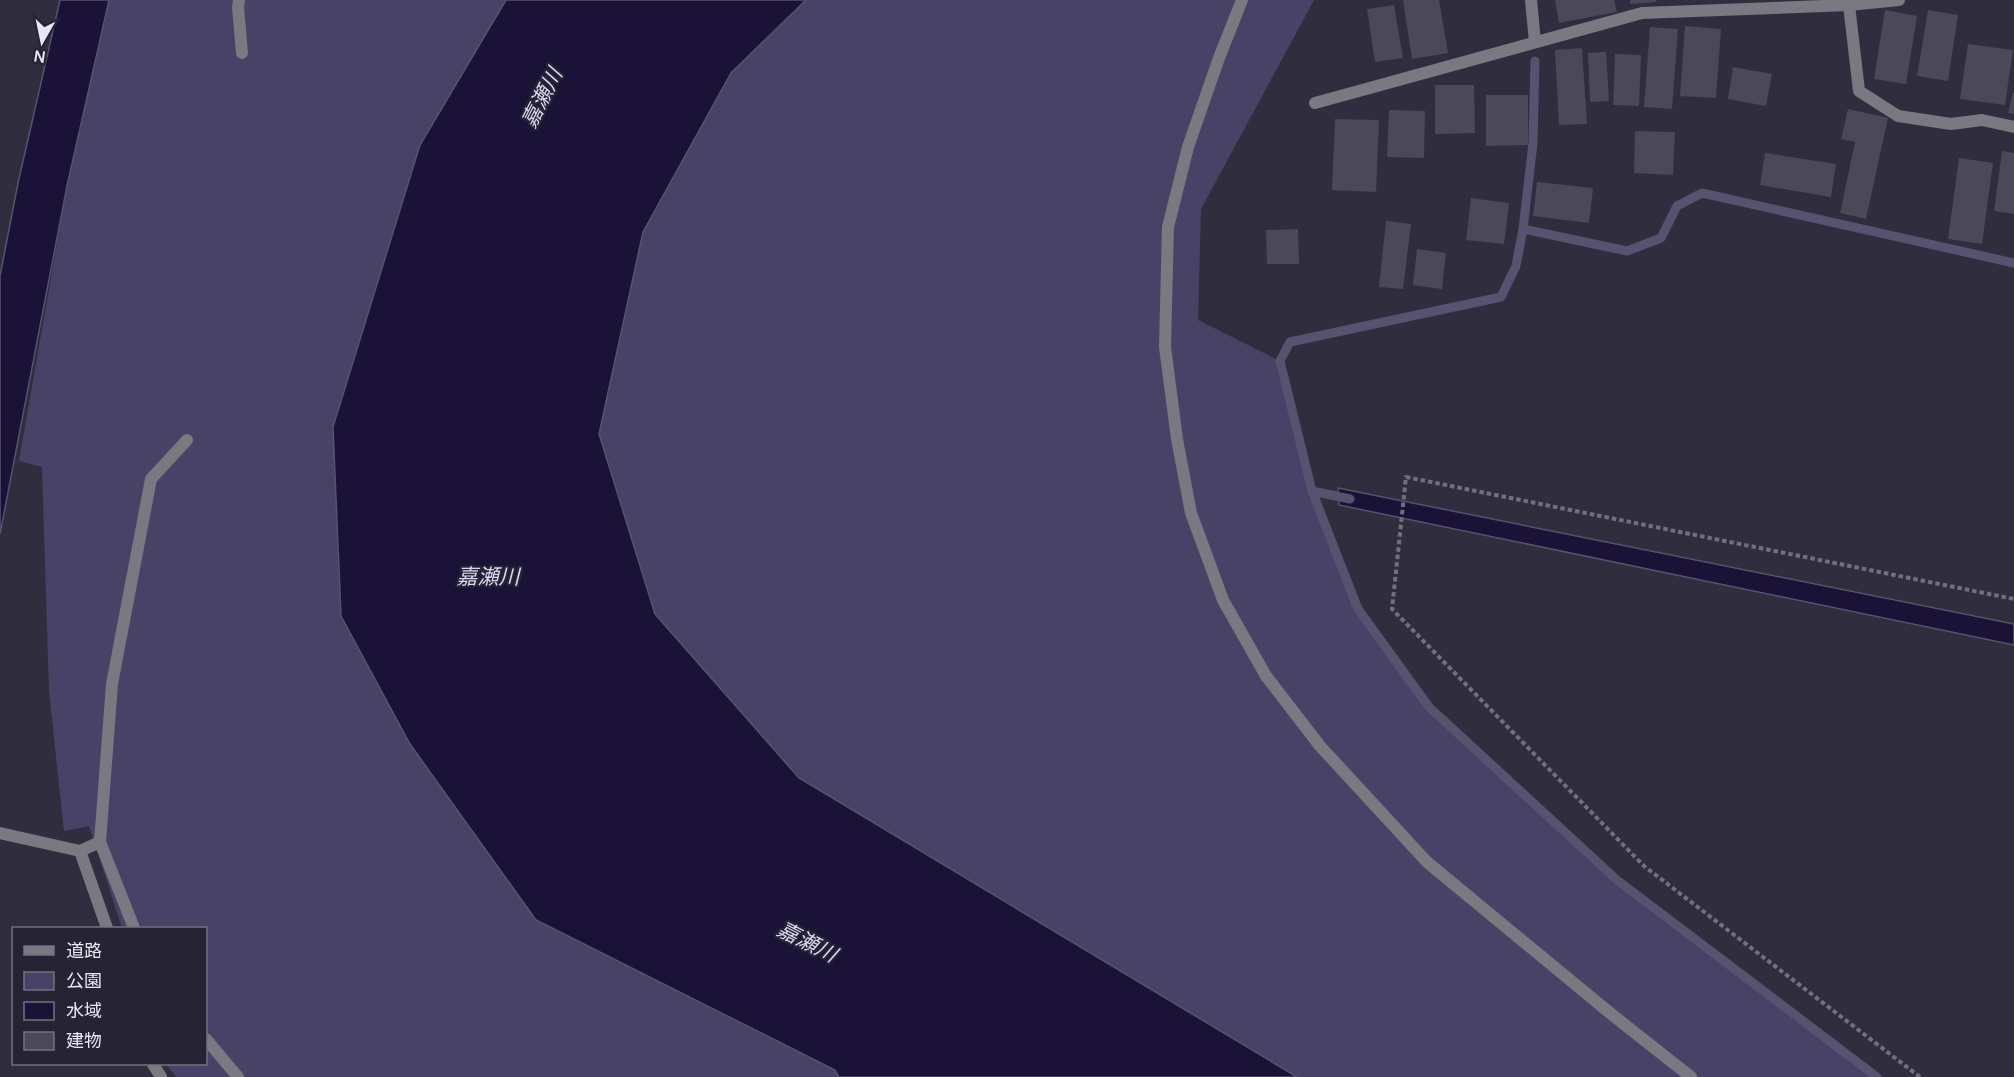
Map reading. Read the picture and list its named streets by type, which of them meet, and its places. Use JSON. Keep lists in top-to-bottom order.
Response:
{
  "water": ["嘉瀬川"],
  "legend": [
    "道路",
    "公園",
    "水域",
    "建物"
  ],
  "north": "bottom"
}
